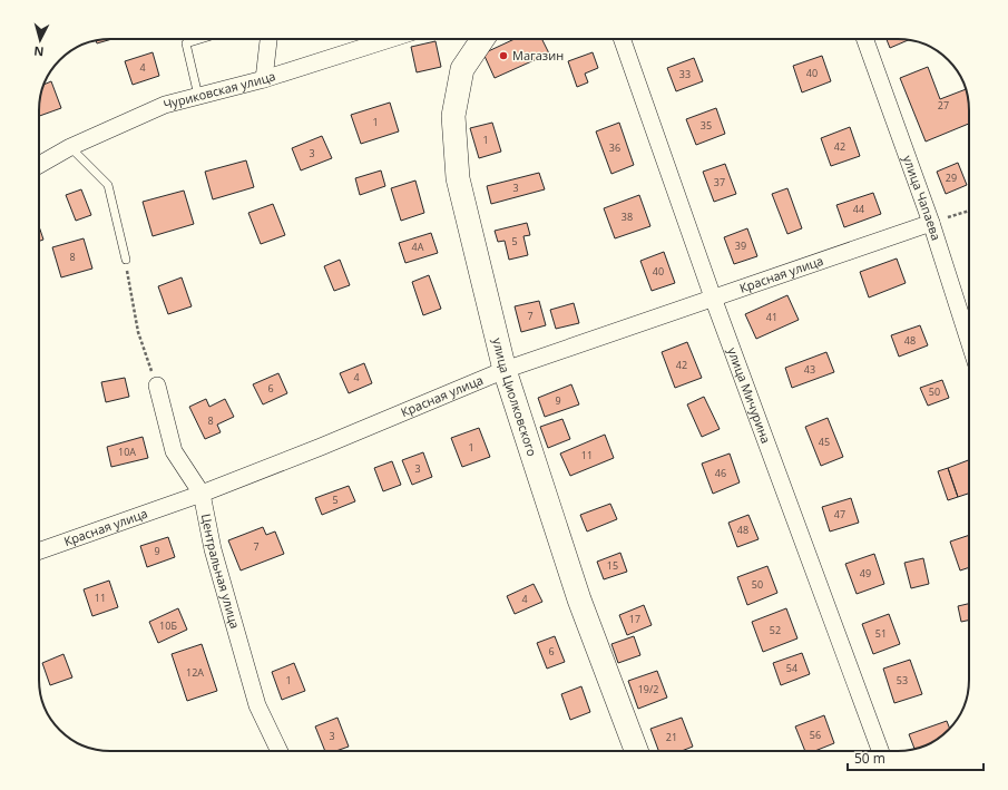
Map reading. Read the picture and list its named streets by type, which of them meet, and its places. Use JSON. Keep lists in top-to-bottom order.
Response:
{
  "streets": {
    "street": [
      "Чуриковская улица",
      "улица Чапаева",
      "Красная улица",
      "улица Мичурина",
      "улица Циолковского",
      "Центральная улица"
    ]
  },
  "crossings": [
    ["улица Чапаева", "Красная улица"],
    ["Красная улица", "улица Мичурина"],
    ["Красная улица", "улица Циолковского"],
    ["Красная улица", "Центральная улица"]
  ],
  "places": ["Магазин"],
  "house_numbers": [
    "4",
    "40",
    "33",
    "27",
    "1",
    "35",
    "1",
    "42",
    "36",
    "3",
    "29",
    "37",
    "3",
    "44",
    "38",
    "5",
    "39",
    "4А",
    "8",
    "40",
    "7",
    "41",
    "48",
    "42",
    "43",
    "4",
    "6",
    "50",
    "9",
    "8",
    "45",
    "1",
    "10А",
    "11",
    "3",
    "46",
    "5",
    "47",
    "48",
    "7",
    "9",
    "15",
    "49",
    "50",
    "11",
    "4",
    "17",
    "10Б",
    "52",
    "51",
    "6",
    "54",
    "12А",
    "1",
    "53",
    "19/2",
    "56",
    "3",
    "21"
  ],
  "scale_bar": "50 m",
  "north": "bottom"
}
